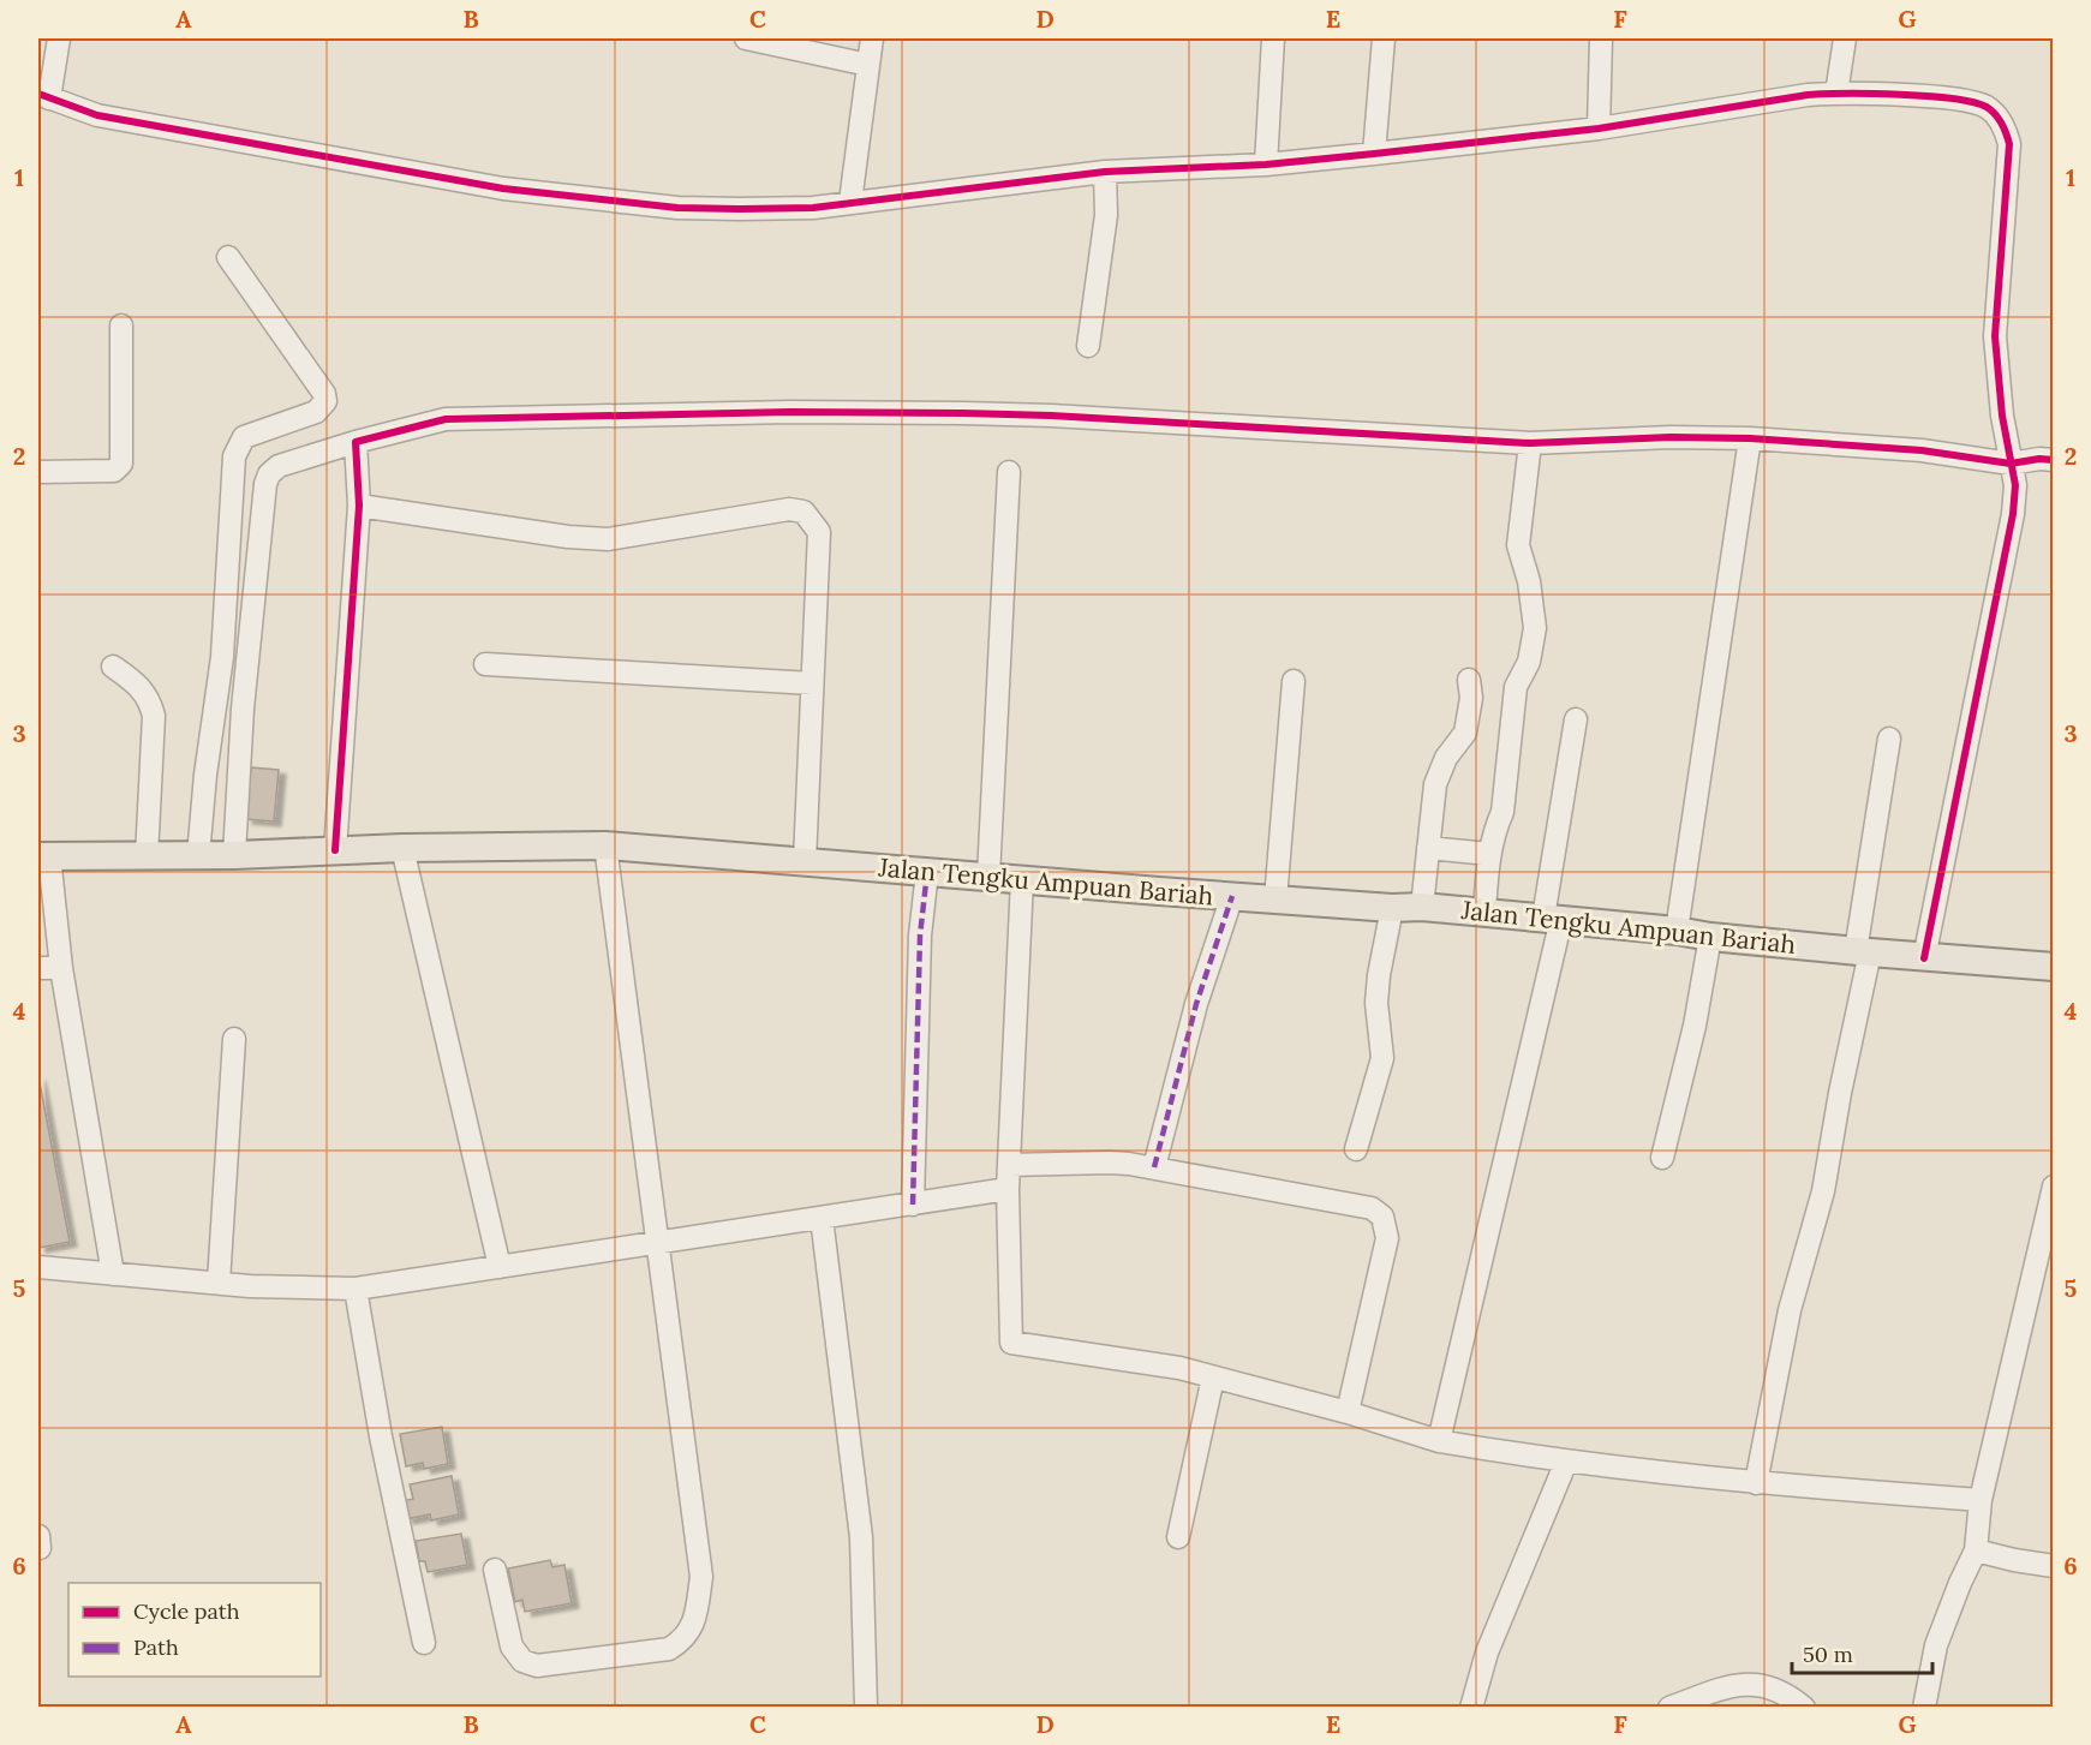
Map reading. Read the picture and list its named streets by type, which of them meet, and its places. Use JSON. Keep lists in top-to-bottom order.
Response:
{
  "streets": {
    "main road": ["Jalan Tengku Ampuan Bariah"]
  },
  "legend": ["Cycle path", "Path"],
  "scale_bar": "50 m",
  "grid": {
    "columns": [
      "A",
      "B",
      "C",
      "D",
      "E",
      "F",
      "G"
    ],
    "rows": [
      "1",
      "2",
      "3",
      "4",
      "5",
      "6"
    ]
  }
}
